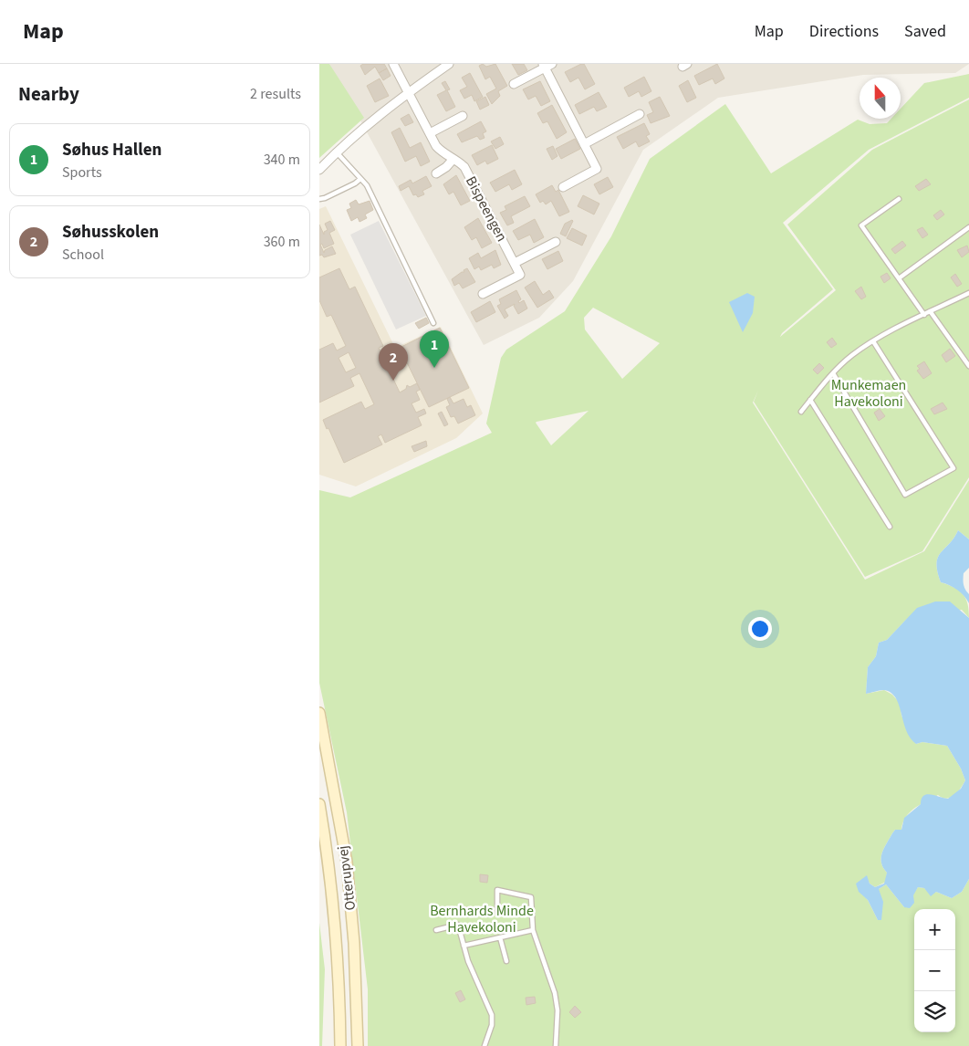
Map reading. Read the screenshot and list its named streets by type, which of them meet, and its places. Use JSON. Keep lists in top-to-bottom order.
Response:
{
  "streets": {
    "main road": ["Otterupvej"],
    "street": ["Bispeengen"]
  },
  "parks": ["Munkemaen Havekoloni", "Bernhards Minde Havekoloni"],
  "north": "top",
  "page": {
    "header": "Map",
    "nav": ["Map", "Directions", "Saved"],
    "heading": ["Nearby", "2 results"],
    "list": [
      {
        "mark": "1",
        "name": "Søhus Hallen",
        "note": "Sports",
        "value": "340 m"
      },
      {
        "mark": "2",
        "name": "Søhusskolen",
        "note": "School",
        "value": "360 m"
      }
    ],
    "pins": ["1", "2"],
    "map_buttons": ["+", "−"]
  }
}
